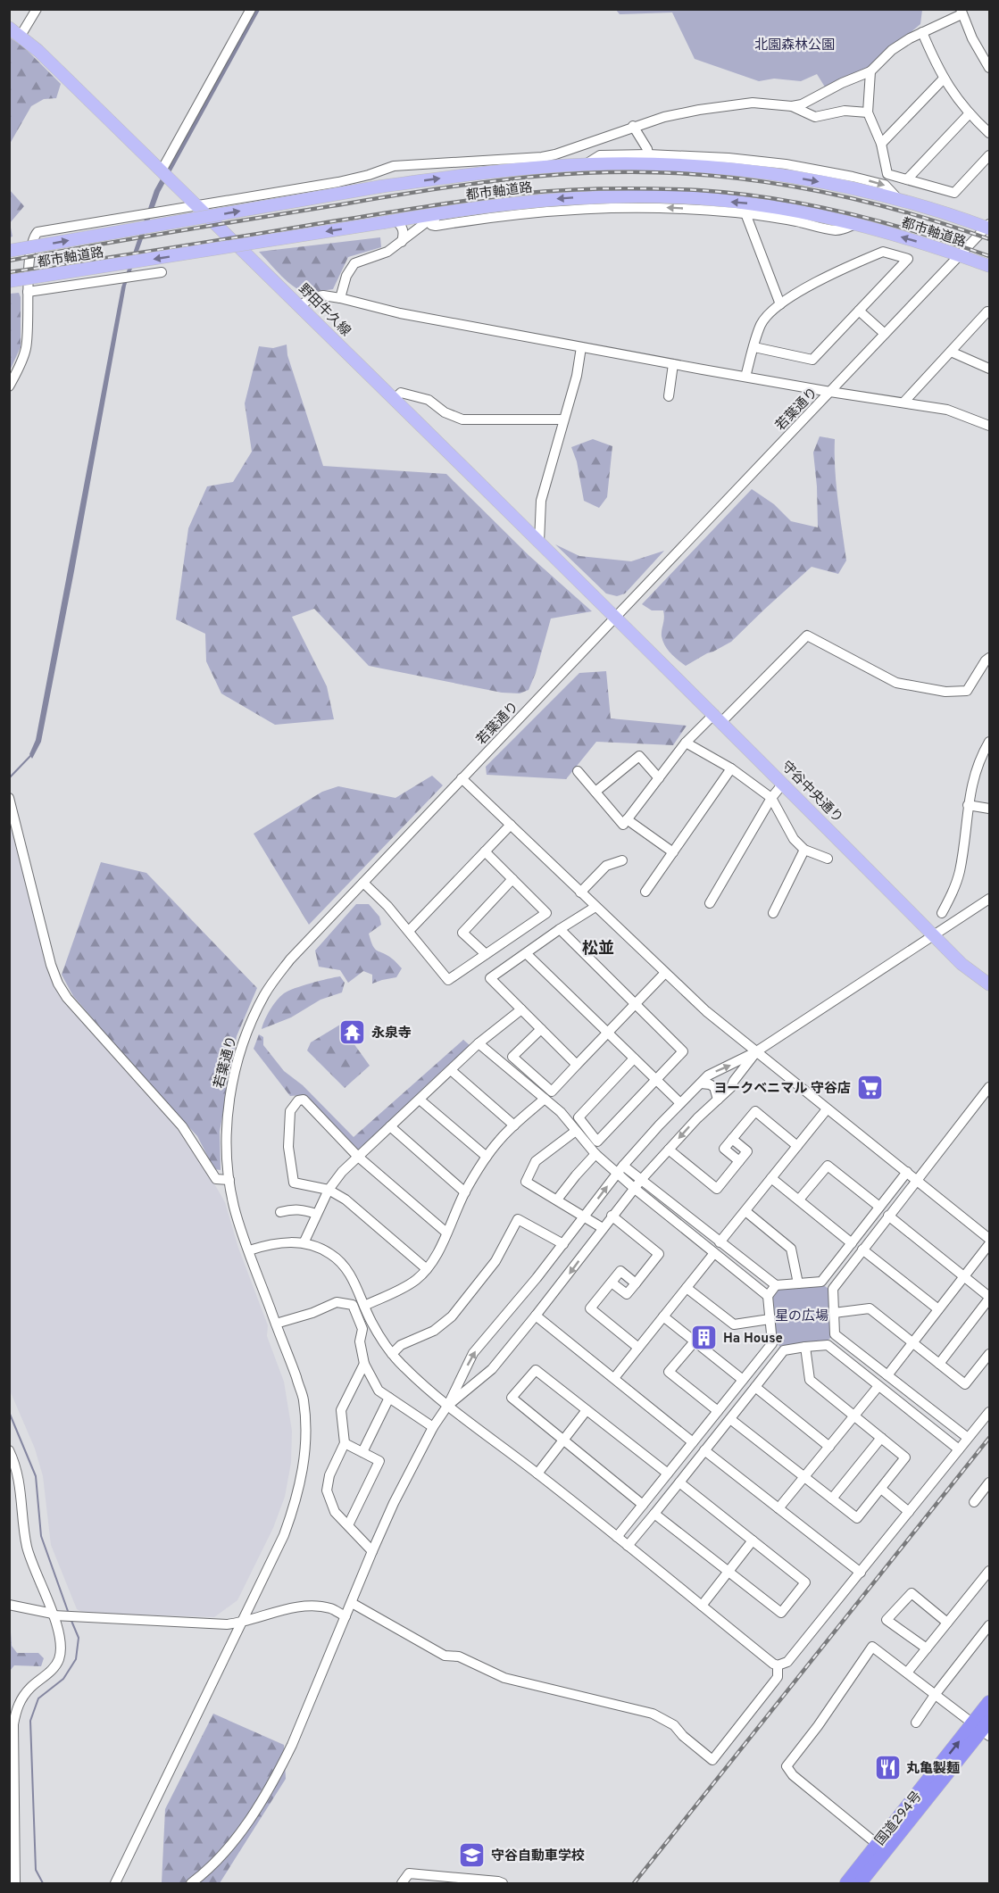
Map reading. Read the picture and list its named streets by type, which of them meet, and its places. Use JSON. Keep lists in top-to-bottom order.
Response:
{
  "streets": {
    "highway": ["国道294号"],
    "main road": ["都市軸道路", "野田牛久線", "守谷中央通り"],
    "street": ["若葉通り"]
  },
  "crossings": [
    ["都市軸道路", "若葉通り"],
    ["野田牛久線", "若葉通り"],
    ["野田牛久線", "守谷中央通り"],
    ["若葉通り", "守谷中央通り"]
  ],
  "districts": ["松並"],
  "parks": ["北園森林公園", "星の広場"],
  "places": {
    "temple": ["永泉寺"],
    "supermarket": ["ヨークベニマル 守谷店"],
    "building": ["Ha House"],
    "restaurant": ["丸亀製麺"],
    "school or university": ["守谷自動車学校"]
  }
}
